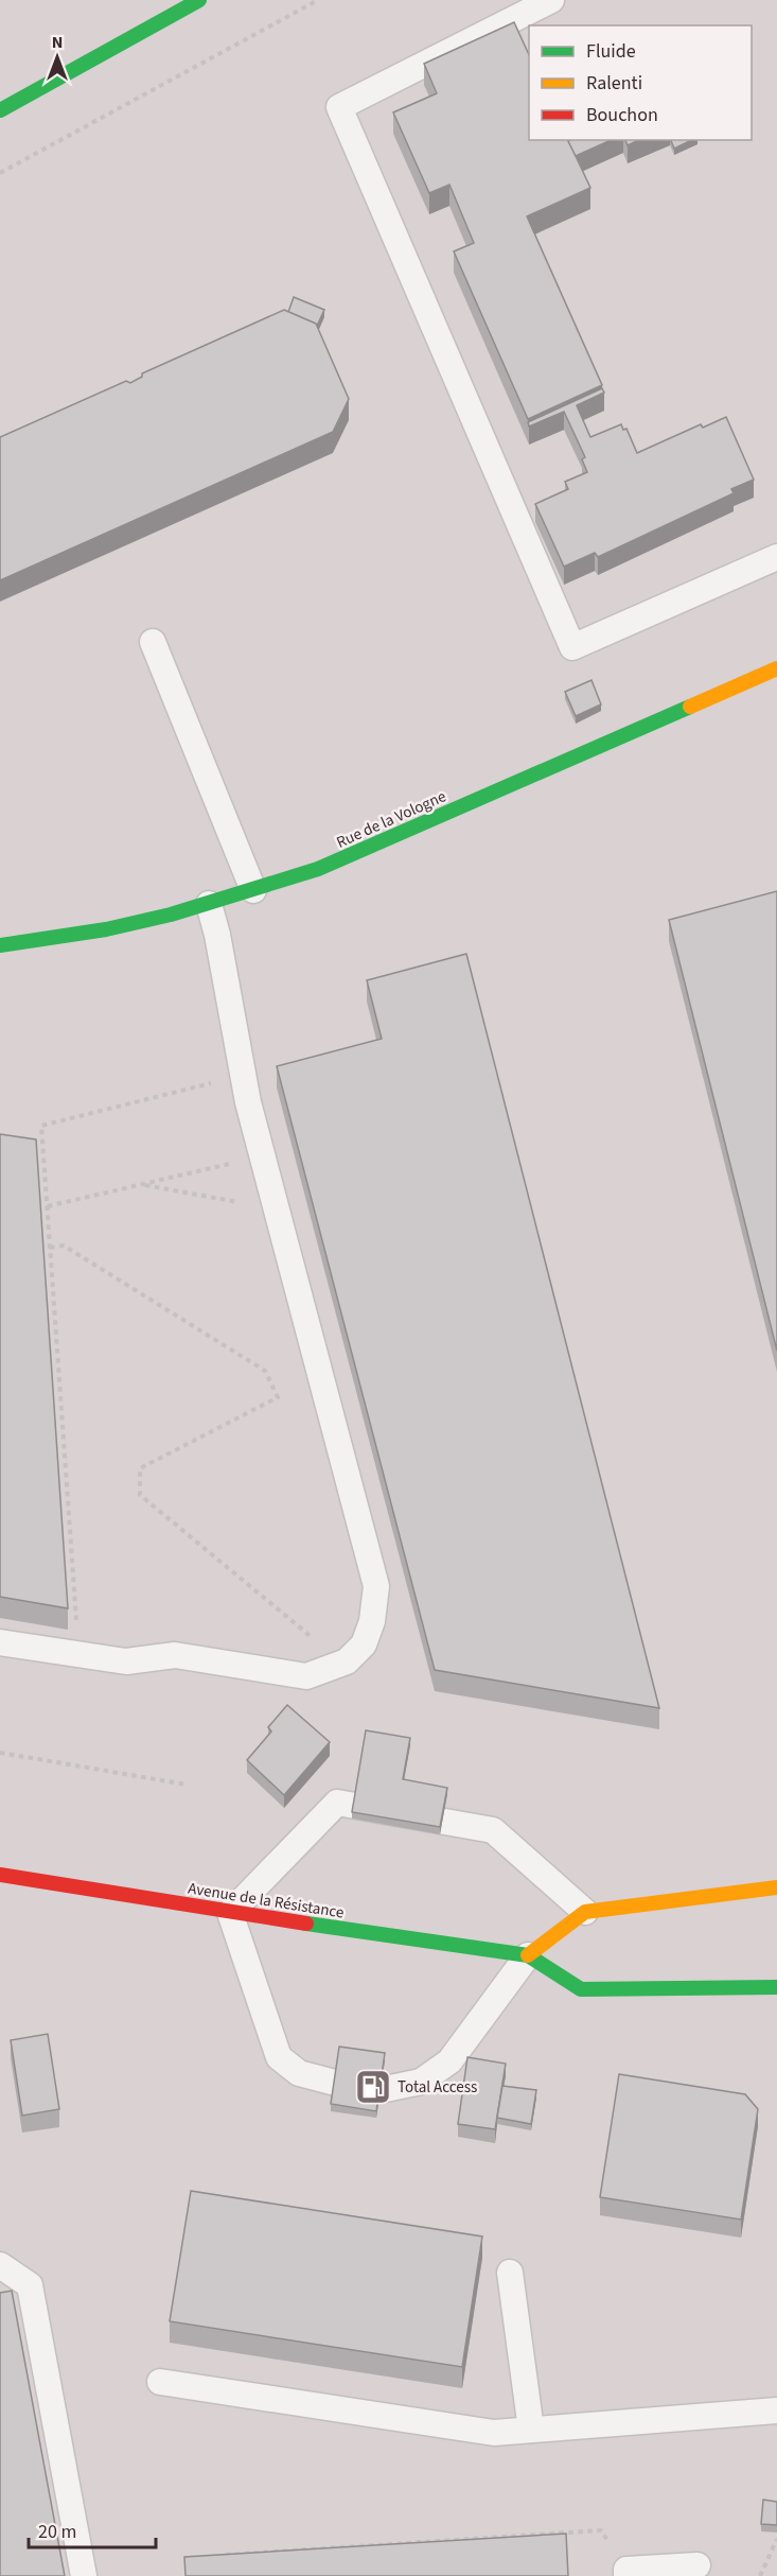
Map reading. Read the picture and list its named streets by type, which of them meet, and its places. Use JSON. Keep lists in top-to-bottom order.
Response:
{
  "streets": {
    "main road": ["Rue de la Vologne", "Avenue de la Résistance"]
  },
  "places": {
    "fuel station": ["Total Access"]
  },
  "legend": ["Fluide", "Ralenti", "Bouchon"],
  "scale_bar": "20 m",
  "north": "top"
}
